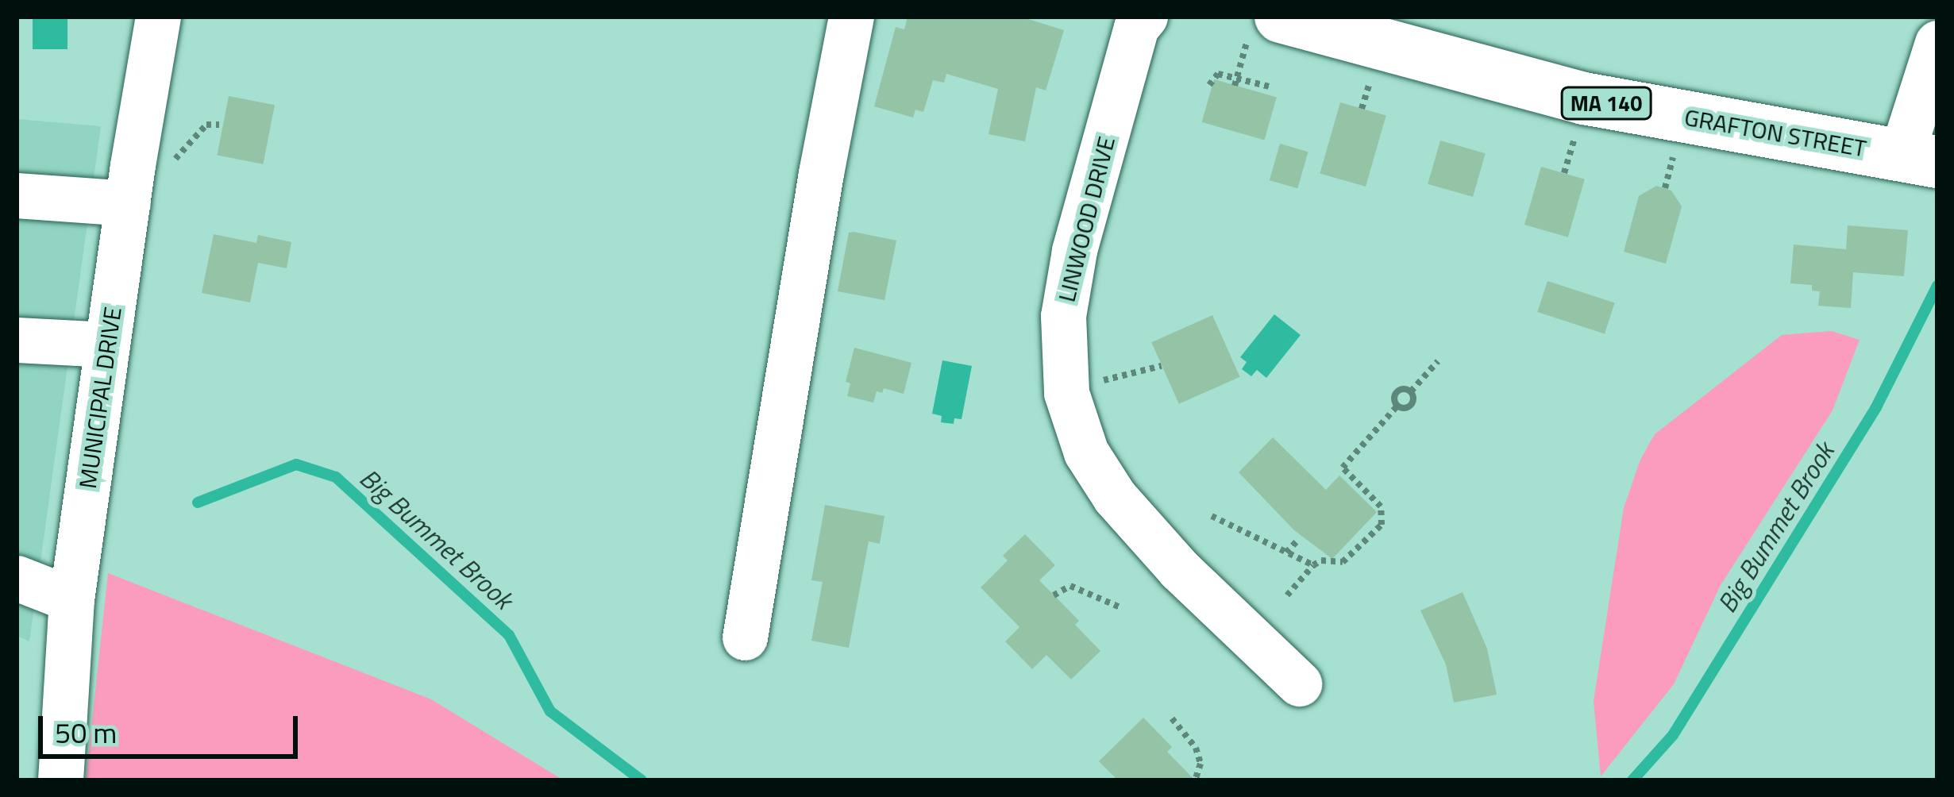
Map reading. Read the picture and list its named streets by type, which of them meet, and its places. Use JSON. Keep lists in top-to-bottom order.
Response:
{
  "streets": {
    "main road": ["MA 140", "GRAFTON STREET"],
    "street": ["LINWOOD DRIVE", "MUNICIPAL DRIVE"]
  },
  "water": ["Big Bummet Brook"],
  "scale_bar": "50 m"
}
